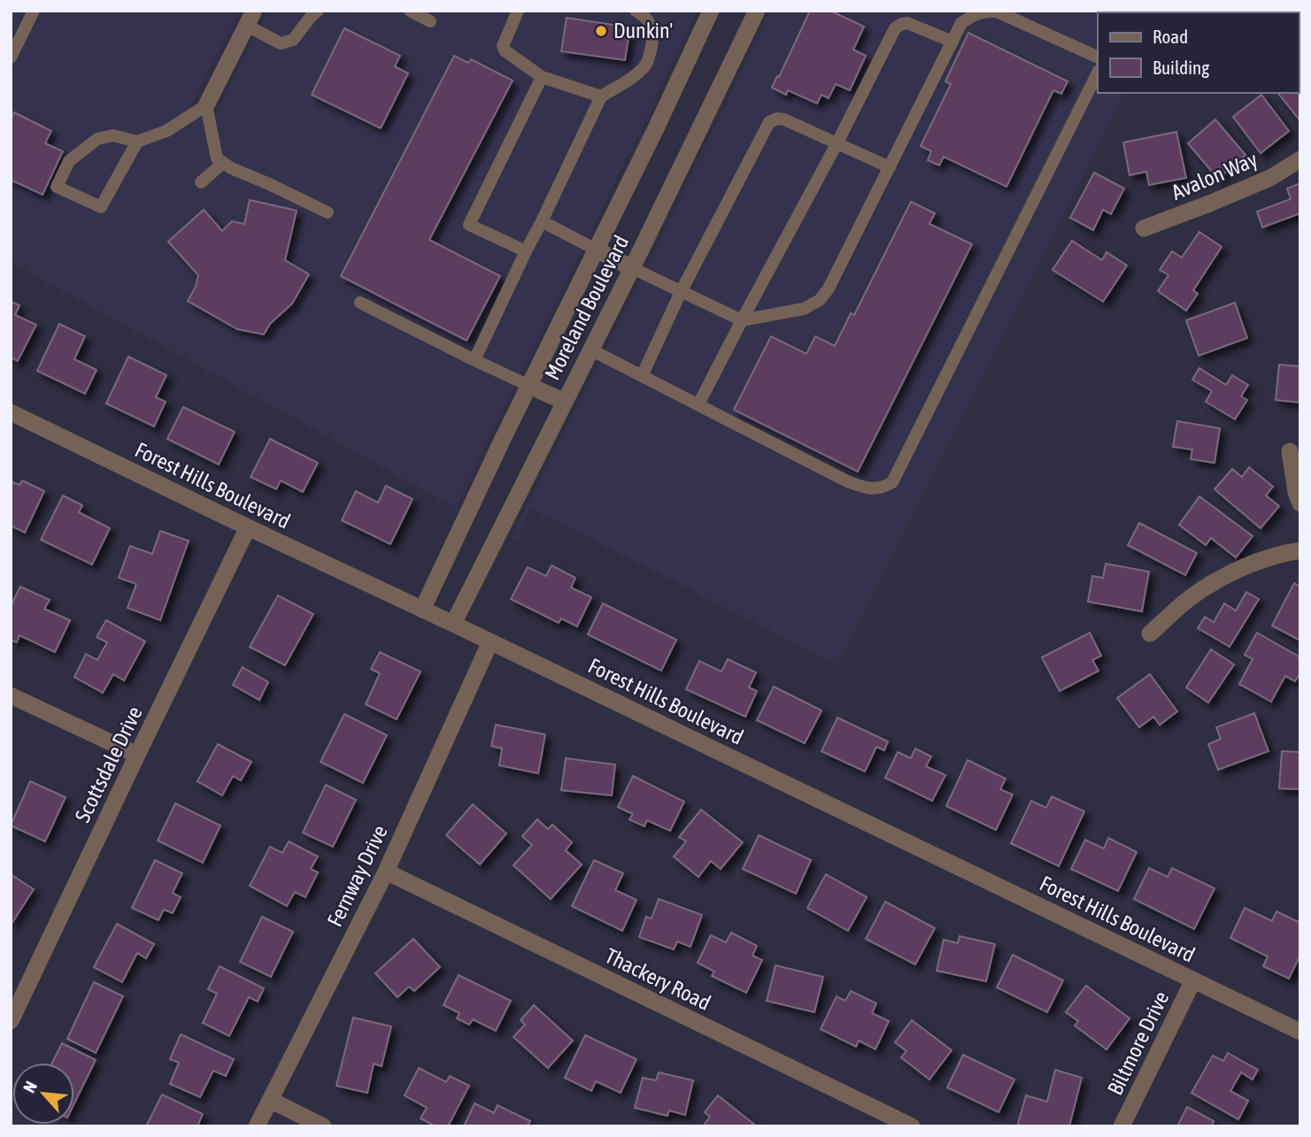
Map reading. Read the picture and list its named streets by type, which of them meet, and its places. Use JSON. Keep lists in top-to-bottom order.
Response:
{
  "streets": {
    "street": [
      "Avalon Way",
      "Moreland Boulevard",
      "Forest Hills Boulevard",
      "Scottsdale Drive",
      "Fernway Drive",
      "Thackery Road",
      "Biltmore Drive"
    ]
  },
  "crossings": [
    ["Moreland Boulevard", "Forest Hills Boulevard"],
    ["Forest Hills Boulevard", "Scottsdale Drive"],
    ["Forest Hills Boulevard", "Fernway Drive"],
    ["Forest Hills Boulevard", "Biltmore Drive"],
    ["Fernway Drive", "Thackery Road"]
  ],
  "places": ["Dunkin'"],
  "legend": ["Road", "Building"],
  "north": "top left"
}
